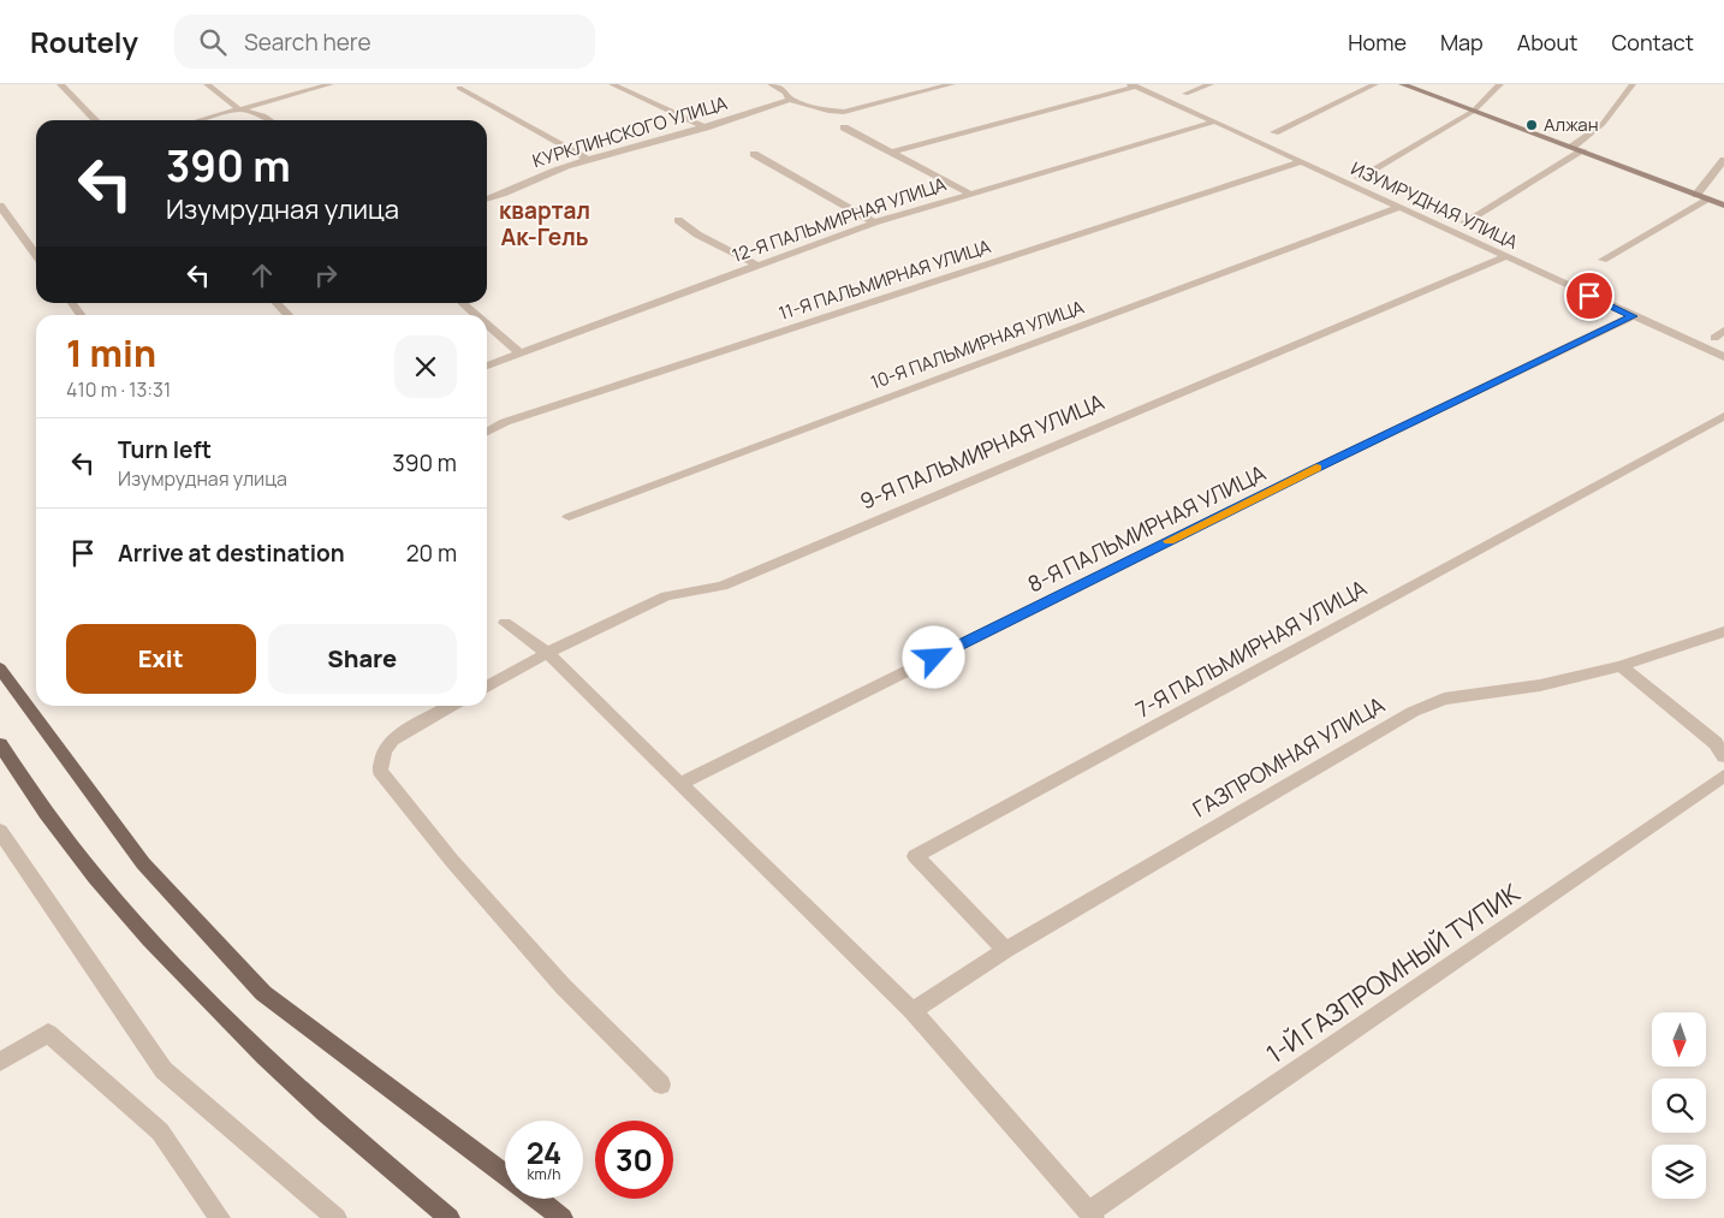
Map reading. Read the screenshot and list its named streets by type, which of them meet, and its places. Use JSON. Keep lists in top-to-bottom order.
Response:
{
  "streets": {
    "street": [
      "КУРКЛИНСКОГО УЛИЦА",
      "ИЗУМРУДНАЯ УЛИЦА",
      "12-Я ПАЛЬМИРНАЯ УЛИЦА",
      "11-Я ПАЛЬМИРНАЯ УЛИЦА",
      "10-Я ПАЛЬМИРНАЯ УЛИЦА",
      "9-Я ПАЛЬМИРНАЯ УЛИЦА",
      "8-Я ПАЛЬМИРНАЯ УЛИЦА",
      "7-Я ПАЛЬМИРНАЯ УЛИЦА",
      "ГАЗПРОМНАЯ УЛИЦА",
      "1-Й ГАЗПРОМНЫЙ ТУПИК"
    ]
  },
  "crossings": [
    ["ИЗУМРУДНАЯ УЛИЦА", "12-Я ПАЛЬМИРНАЯ УЛИЦА"],
    ["ИЗУМРУДНАЯ УЛИЦА", "11-Я ПАЛЬМИРНАЯ УЛИЦА"],
    ["ИЗУМРУДНАЯ УЛИЦА", "10-Я ПАЛЬМИРНАЯ УЛИЦА"],
    ["ИЗУМРУДНАЯ УЛИЦА", "9-Я ПАЛЬМИРНАЯ УЛИЦА"],
    ["ИЗУМРУДНАЯ УЛИЦА", "8-Я ПАЛЬМИРНАЯ УЛИЦА"],
    ["7-Я ПАЛЬМИРНАЯ УЛИЦА", "ГАЗПРОМНАЯ УЛИЦА"]
  ],
  "districts": ["квартал Ак-Гель"],
  "places": ["Алжан"],
  "north": "bottom",
  "page": {
    "header": "Routely",
    "search": "Search here",
    "nav": [
      "Home",
      "Map",
      "About",
      "Contact"
    ],
    "turn": ["390 m", "Изумрудная улица"],
    "heading": ["1 min", "410 m · 13:31"],
    "list": [
      {
        "name": "Turn left",
        "note": "Изумрудная улица",
        "value": "390 m"
      },
      {
        "name": "Arrive at destination",
        "value": "20 m"
      }
    ],
    "buttons": ["Exit", "Share"],
    "speed": "24 km/h",
    "limit": "30"
  }
}
